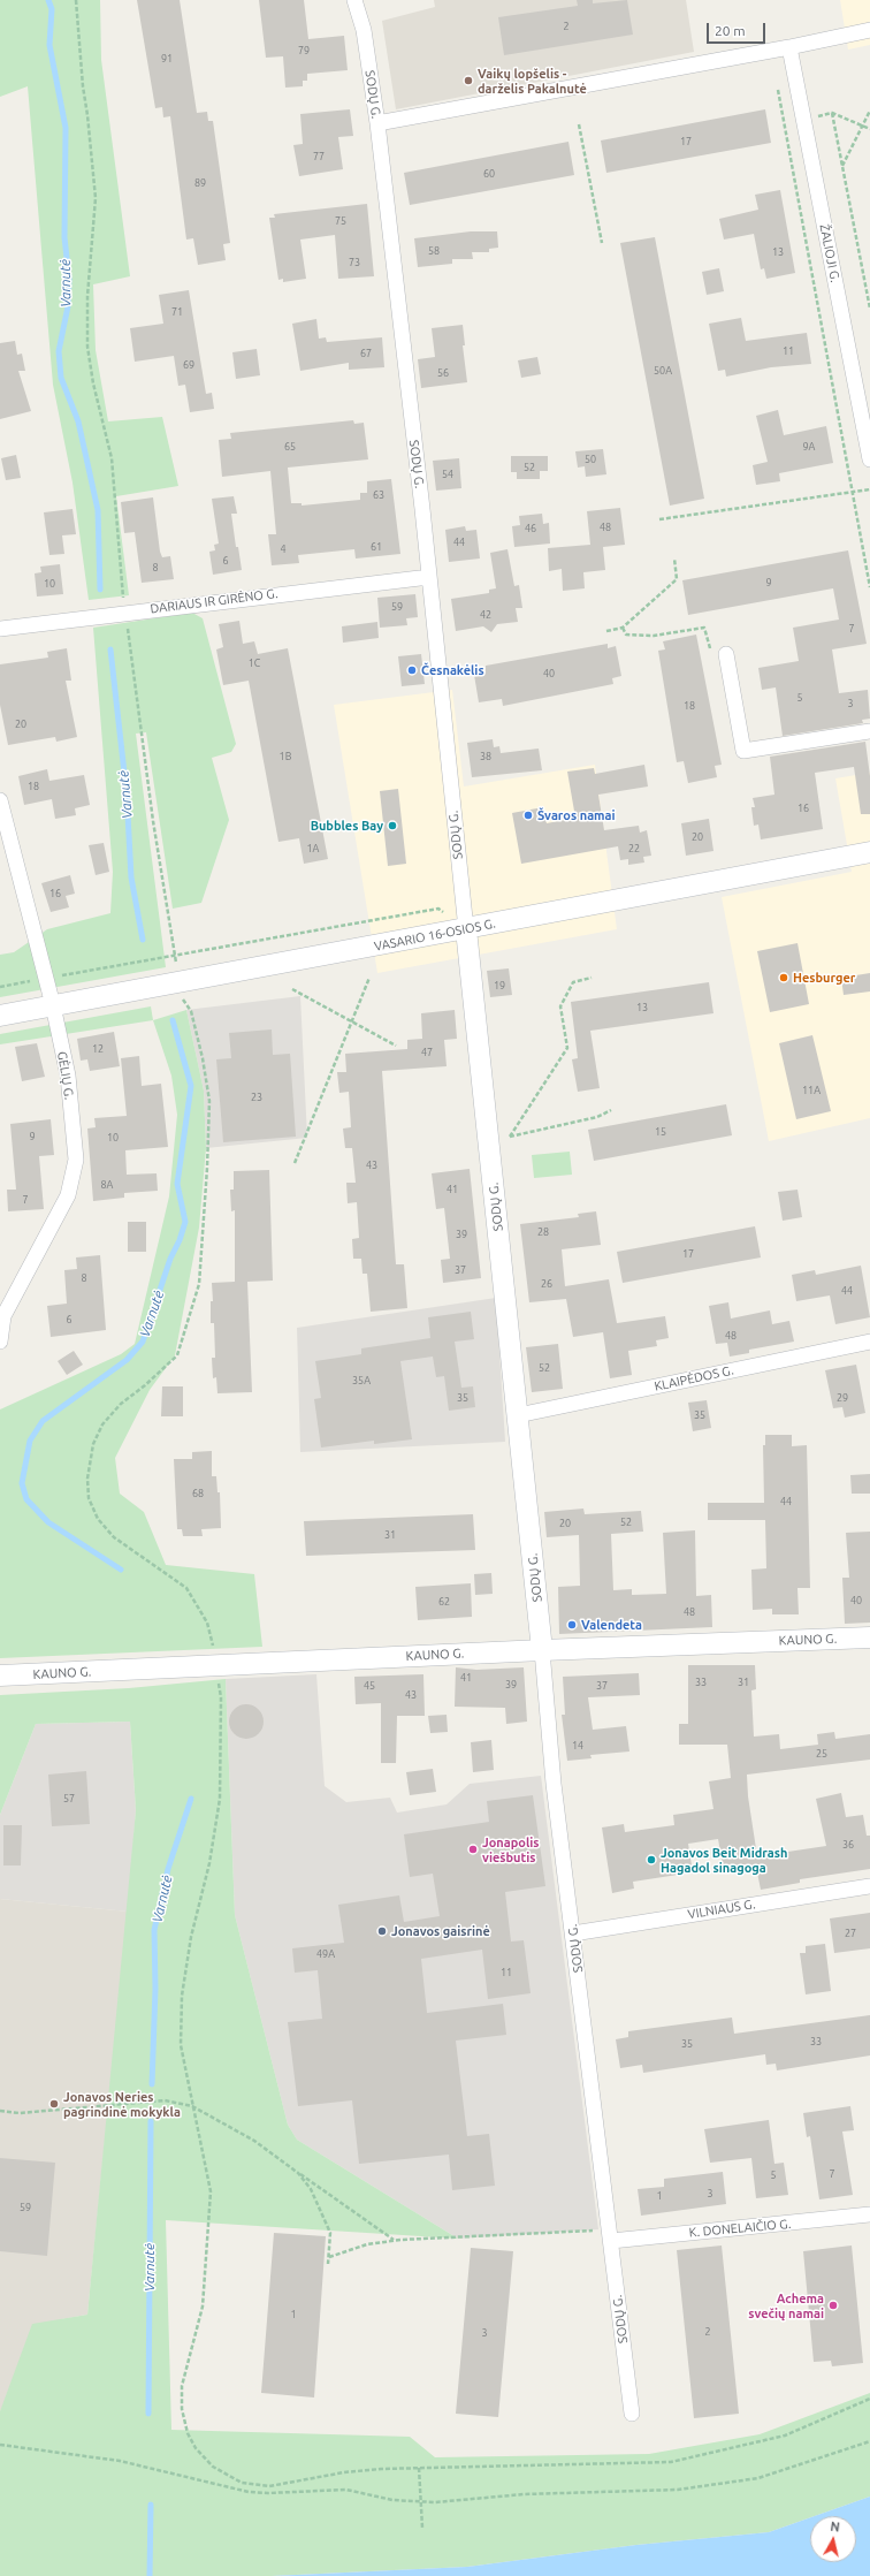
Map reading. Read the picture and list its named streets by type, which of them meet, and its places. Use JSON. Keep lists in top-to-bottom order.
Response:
{
  "streets": {
    "main road": ["SODŲ G.", "VASARIO 16-OSIOS G.", "KAUNO G."],
    "street": [
      "ŽALIOJI G.",
      "DARIAUS IR GIRĖNO G.",
      "GĖLIŲ G.",
      "KLAIPĖDOS G.",
      "VILNIAUS G.",
      "K. DONELAIČIO G."
    ]
  },
  "crossings": [
    ["SODŲ G.", "DARIAUS IR GIRĖNO G."],
    ["SODŲ G.", "VASARIO 16-OSIOS G."],
    ["SODŲ G.", "KLAIPĖDOS G."],
    ["SODŲ G.", "KAUNO G."],
    ["SODŲ G.", "VILNIAUS G."],
    ["SODŲ G.", "K. DONELAIČIO G."],
    ["VASARIO 16-OSIOS G.", "GĖLIŲ G."]
  ],
  "water": ["Varnutė"],
  "places": [
    "Vaikų lopšelis - darželis Pakalnutė",
    "Česnakėlis",
    "Švaros namai",
    "Bubbles Bay",
    "Hesburger",
    "Valendeta",
    "Jonapolis viešbutis",
    "Jonavos Beit Midrash Hagadol sinagoga",
    "Jonavos gaisrinė",
    "Jonavos Neries pagrindinė mokykla",
    "Achema svečių namai"
  ],
  "house_numbers": [
    "2",
    "79",
    "91",
    "17",
    "77",
    "60",
    "89",
    "75",
    "58",
    "13",
    "73",
    "71",
    "11",
    "67",
    "69",
    "50A",
    "56",
    "65",
    "9A",
    "50",
    "52",
    "54",
    "63",
    "48",
    "46",
    "44",
    "61",
    "4",
    "6",
    "8",
    "9",
    "10",
    "59",
    "42",
    "7",
    "1C",
    "40",
    "5",
    "3",
    "18",
    "20",
    "1B",
    "38",
    "18",
    "16",
    "20",
    "1A",
    "22",
    "16",
    "19",
    "13",
    "12",
    "47",
    "11A",
    "23",
    "15",
    "9",
    "10",
    "43",
    "8A",
    "41",
    "7",
    "28",
    "39",
    "17",
    "37",
    "8",
    "26",
    "44",
    "6",
    "48",
    "52",
    "35A",
    "35",
    "29",
    "35",
    "68",
    "44",
    "52",
    "20",
    "31",
    "40",
    "62",
    "48",
    "41",
    "33",
    "31",
    "39",
    "45",
    "37",
    "43",
    "14",
    "25",
    "57",
    "36",
    "27",
    "49A",
    "11",
    "33",
    "35",
    "7",
    "5",
    "3",
    "1",
    "59",
    "1",
    "2",
    "3"
  ],
  "scale_bar": "20 m",
  "north": "top"
}
